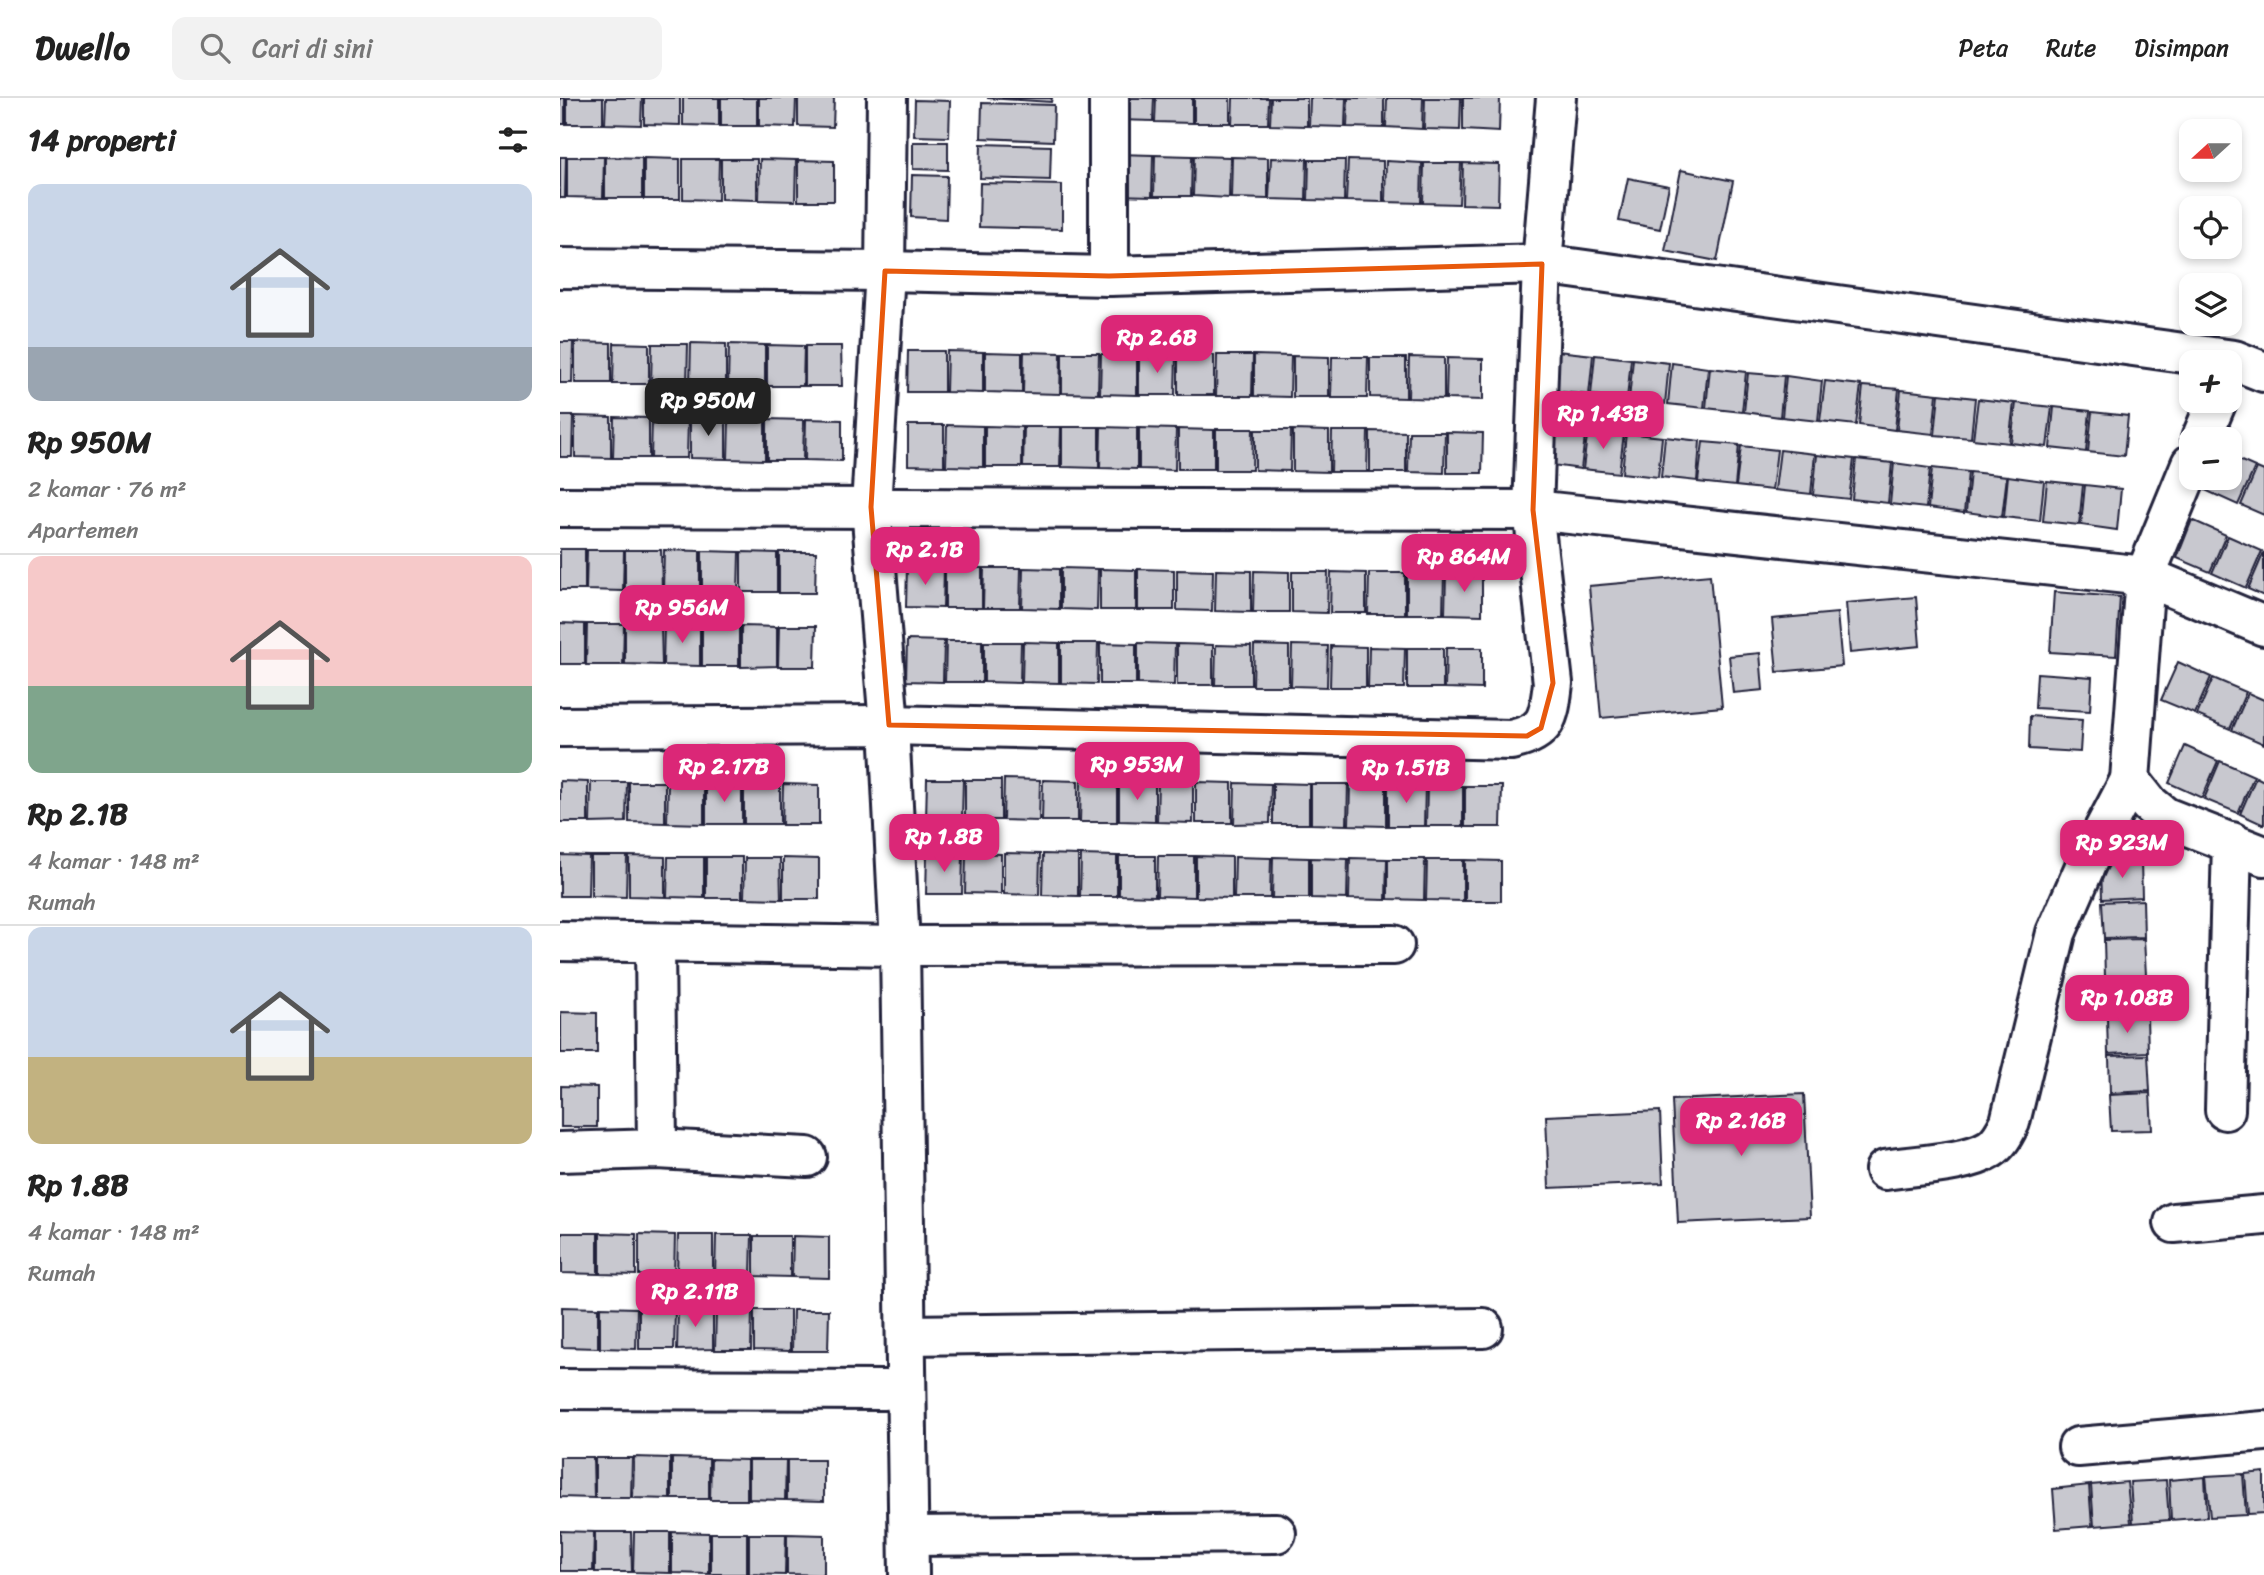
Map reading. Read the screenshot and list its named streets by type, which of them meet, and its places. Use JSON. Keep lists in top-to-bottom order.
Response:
{
  "north": "left",
  "page": {
    "header": "Dwello",
    "search": "Cari di sini",
    "nav": ["Peta", "Rute", "Disimpan"],
    "heading": "14 properti",
    "map_buttons": ["+", "−"],
    "list": [
      {
        "name": "Rp 950M",
        "note": "2 kamar · 76 m² · Apartemen"
      },
      {
        "name": "Rp 2.1B",
        "note": "4 kamar · 148 m² · Rumah"
      },
      {
        "name": "Rp 1.8B",
        "note": "4 kamar · 148 m² · Rumah"
      }
    ],
    "price": [
      "Rp 2.6B",
      "Rp 950M",
      "Rp 1.43B",
      "Rp 2.1B",
      "Rp 864M",
      "Rp 956M",
      "Rp 953M",
      "Rp 2.17B",
      "Rp 1.51B",
      "Rp 1.8B",
      "Rp 923M",
      "Rp 1.08B",
      "Rp 2.16B",
      "Rp 2.11B"
    ]
  }
}
